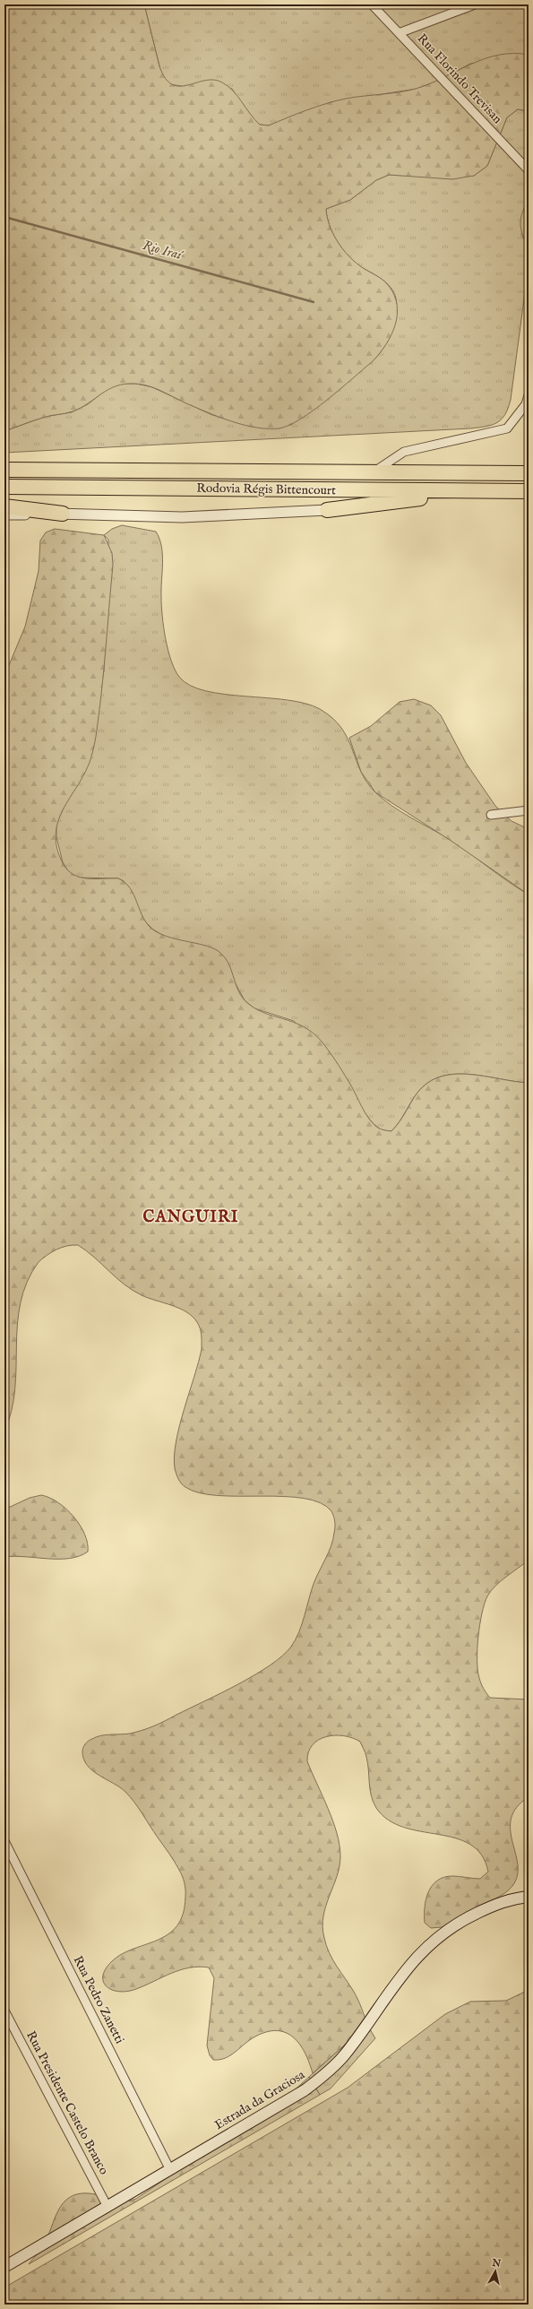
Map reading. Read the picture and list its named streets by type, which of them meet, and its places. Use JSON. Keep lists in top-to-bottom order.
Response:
{
  "streets": {
    "highway": ["Rodovia Régis Bittencourt"],
    "main road": ["Estrada da Graciosa"],
    "street": ["Rua Florindo Trevisan", "Rua Pedro Zanetti", "Rua Presidente Castelo Branco"]
  },
  "crossings": [
    ["Rua Pedro Zanetti", "Estrada da Graciosa"],
    ["Estrada da Graciosa", "Rua Presidente Castelo Branco"]
  ],
  "districts": ["CANGUIRI"],
  "water": ["Rio Iraí"],
  "north": "top"
}
